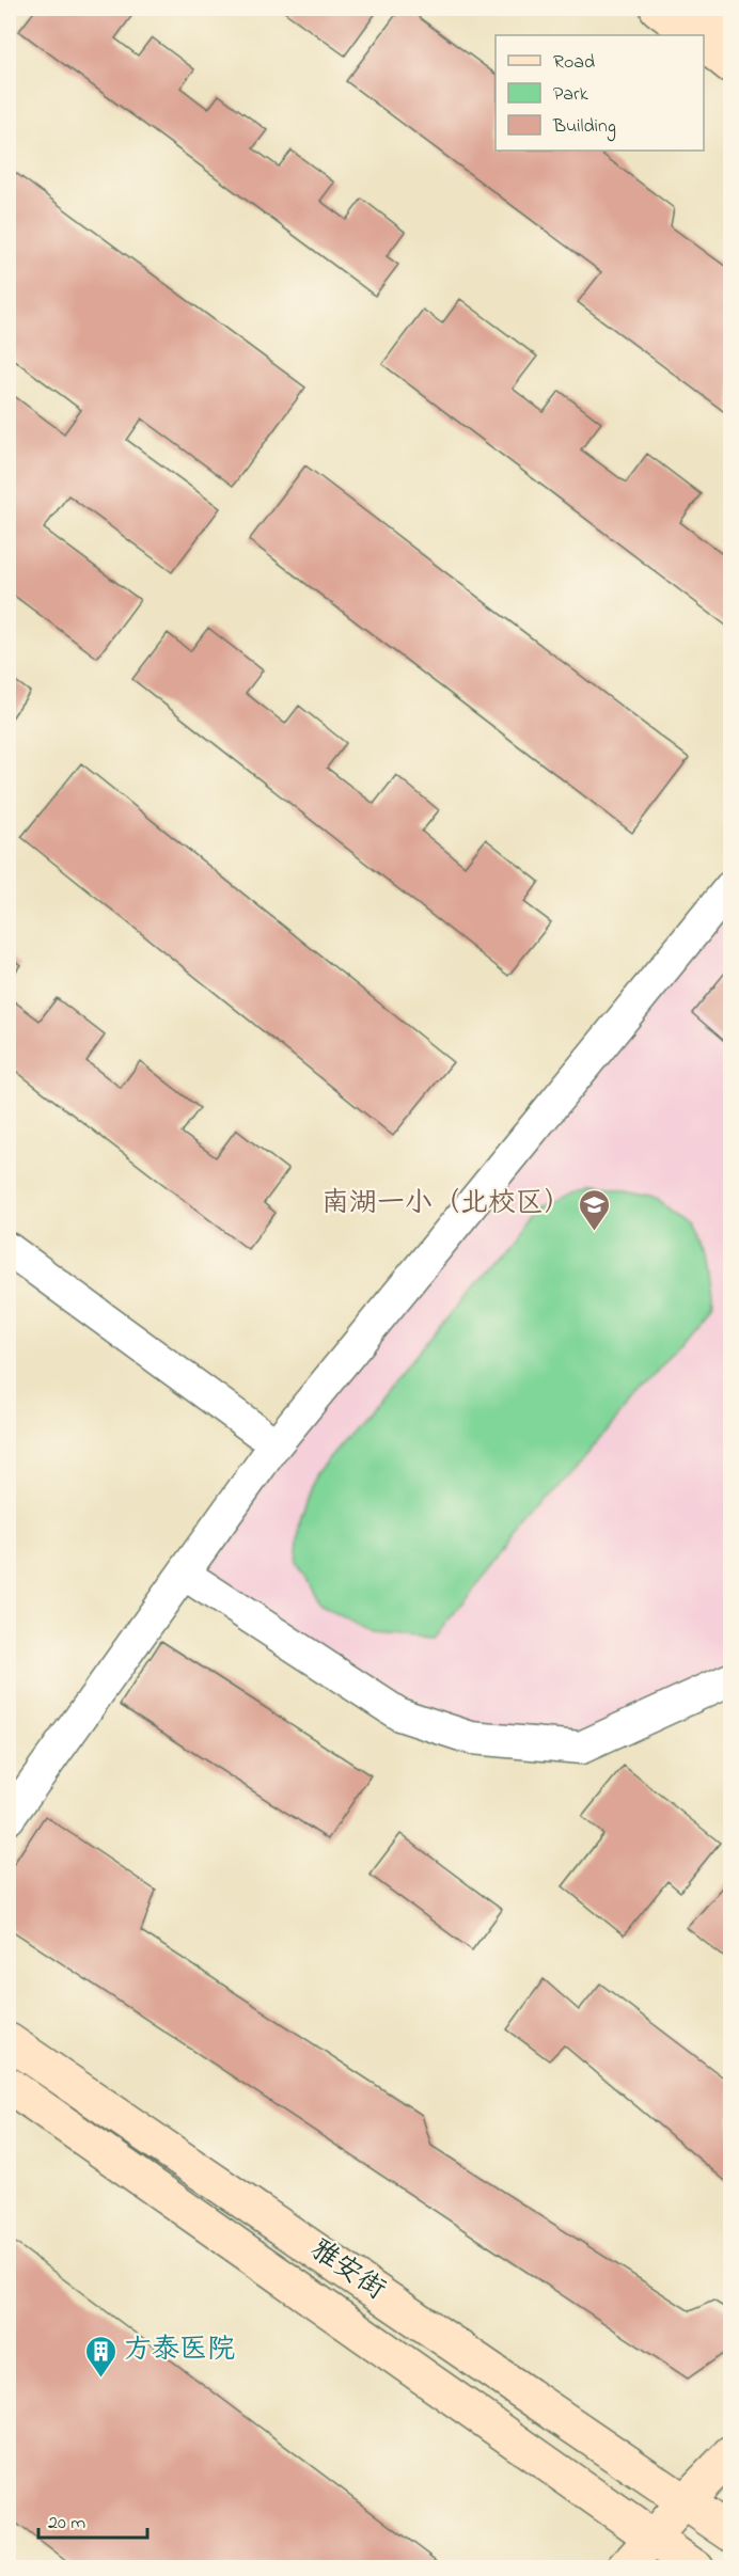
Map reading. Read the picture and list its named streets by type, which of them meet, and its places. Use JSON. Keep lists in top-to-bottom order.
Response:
{
  "streets": {
    "main road": ["雅安街"]
  },
  "places": {
    "school or university": ["南湖一小（北校区）"],
    "building": ["方泰医院"]
  },
  "legend": ["Road", "Park", "Building"],
  "scale_bar": "20 m"
}
